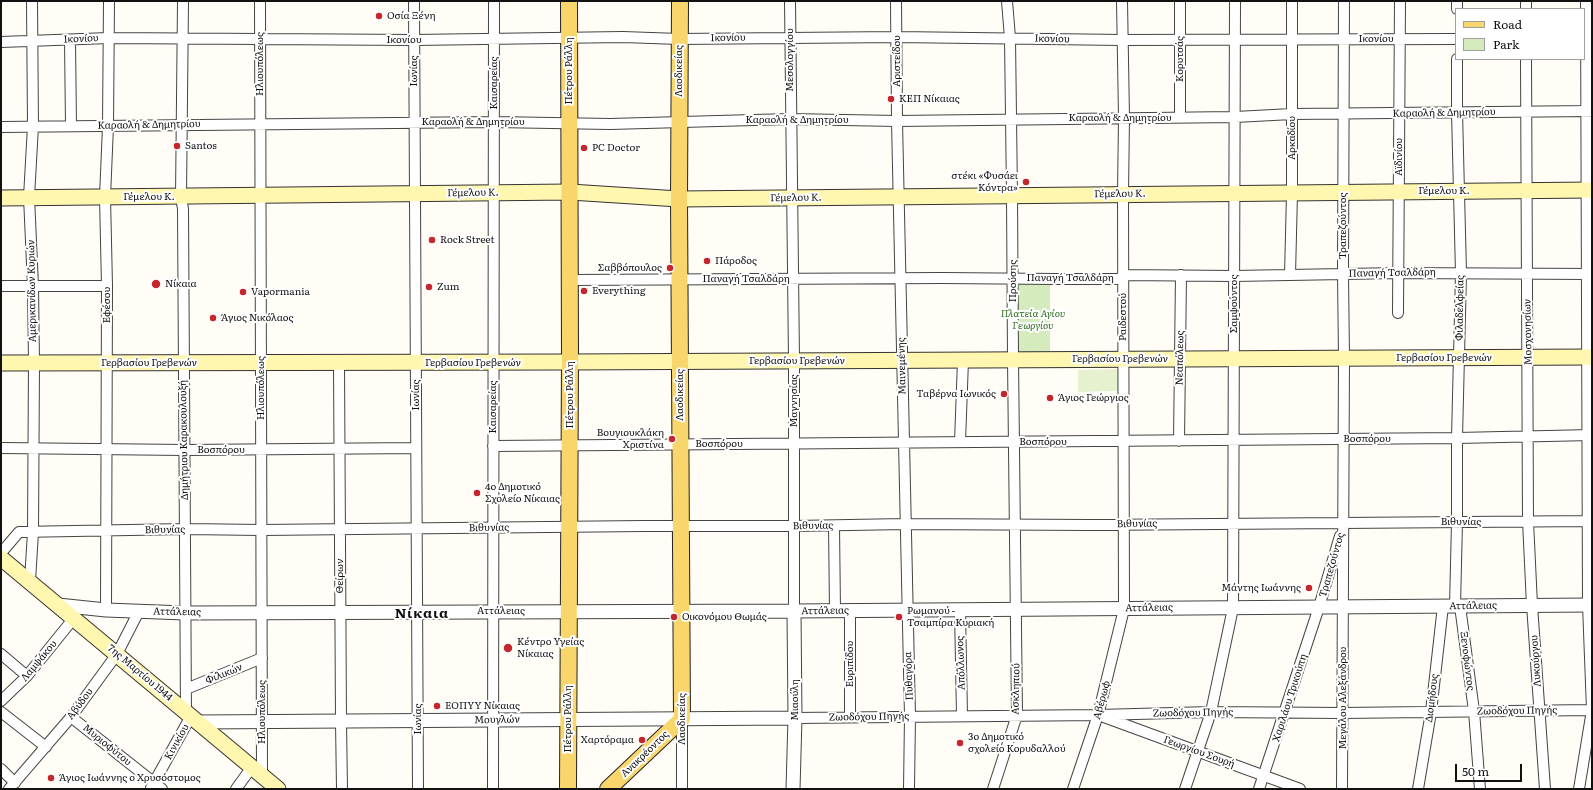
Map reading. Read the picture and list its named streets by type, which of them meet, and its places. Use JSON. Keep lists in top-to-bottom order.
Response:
{
  "streets": {
    "main road": [
      "Πέτρου Ράλλη",
      "Λαοδικείας",
      "Γέμελου Κ.",
      "Γερβασίου Γρεβενών",
      "7ης Μαρτίου 1944",
      "Ανακρέοντος"
    ],
    "street": [
      "Ικονίου",
      "Κορυτσάς",
      "Μεσολογγίου",
      "Αριστείδου",
      "Ηλιουπόλεως",
      "Ιωνίας",
      "Καισαρείας",
      "Καραολή & Δημητρίου",
      "Αρκαδίου",
      "Αϊδινίου",
      "Τραπεζούντος",
      "Παναγή Τσαλδάρη",
      "Προύσης",
      "Αμερικανίδων Κυριών",
      "Σαμψούντος",
      "Εφέσου",
      "Φιλαδελφείας",
      "Ραιδεστού",
      "Μοσχονησίων",
      "Νεαπόλεως",
      "Μαινεμένης",
      "Μαγνησίας",
      "Βοσπόρου",
      "Δημήτριου Καρακουλουξή",
      "Βιθυνίας",
      "Θείρων",
      "Αττάλειας",
      "Λαμψάκου",
      "Ξενοφώντος",
      "Λυκούργου",
      "Απόλλωνος",
      "Ευριπίδου",
      "Φιλικών",
      "Πυθαγόρα",
      "Ασκληπιού",
      "Χαριλάου Τρικούπη",
      "Μεγάλου Αλεξάνδρου",
      "Διομήδους",
      "Μιαούλη",
      "Αβέρωφ",
      "Αβύδου",
      "Ζωοδόχου Πηγής",
      "Μουγλών",
      "Κινικίου",
      "Μυριοφύτου",
      "Γεωργίου Σουρή"
    ]
  },
  "crossings": [
    ["Ικονίου", "Κορυτσάς"],
    ["Ικονίου", "Μεσολογγίου"],
    ["Ικονίου", "Αριστείδου"],
    ["Ικονίου", "Ηλιουπόλεως"],
    ["Ικονίου", "Ιωνίας"],
    ["Ικονίου", "Πέτρου Ράλλη"],
    ["Ικονίου", "Λαοδικείας"],
    ["Ικονίου", "Καισαρείας"],
    ["Ικονίου", "Αρκαδίου"],
    ["Ικονίου", "Αϊδινίου"],
    ["Ικονίου", "Τραπεζούντος"],
    ["Ικονίου", "Προύσης"],
    ["Ικονίου", "Αμερικανίδων Κυριών"],
    ["Ικονίου", "Σαμψούντος"],
    ["Ικονίου", "Εφέσου"],
    ["Ικονίου", "Ραιδεστού"],
    ["Ικονίου", "Δημήτριου Καρακουλουξή"],
    ["Κορυτσάς", "Καραολή & Δημητρίου"],
    ["Μεσολογγίου", "Καραολή & Δημητρίου"],
    ["Μεσολογγίου", "Μαγνησίας"],
    ["Αριστείδου", "Καραολή & Δημητρίου"],
    ["Αριστείδου", "Μαινεμένης"],
    ["Ηλιουπόλεως", "Καραολή & Δημητρίου"],
    ["Ηλιουπόλεως", "Γέμελου Κ."],
    ["Ηλιουπόλεως", "Γερβασίου Γρεβενών"],
    ["Ηλιουπόλεως", "Βοσπόρου"],
    ["Ηλιουπόλεως", "Βιθυνίας"],
    ["Ηλιουπόλεως", "Αττάλειας"],
    ["Ηλιουπόλεως", "7ης Μαρτίου 1944"],
    ["Ηλιουπόλεως", "Φιλικών"],
    ["Ηλιουπόλεως", "Μουγλών"],
    ["Ιωνίας", "Καραολή & Δημητρίου"],
    ["Ιωνίας", "Γέμελου Κ."],
    ["Ιωνίας", "Γερβασίου Γρεβενών"],
    ["Ιωνίας", "Βοσπόρου"],
    ["Ιωνίας", "Βιθυνίας"],
    ["Ιωνίας", "Αττάλειας"],
    ["Ιωνίας", "Μουγλών"],
    ["Πέτρου Ράλλη", "Καραολή & Δημητρίου"],
    ["Πέτρου Ράλλη", "Γέμελου Κ."],
    ["Πέτρου Ράλλη", "Παναγή Τσαλδάρη"],
    ["Πέτρου Ράλλη", "Γερβασίου Γρεβενών"],
    ["Πέτρου Ράλλη", "Βοσπόρου"],
    ["Πέτρου Ράλλη", "Βιθυνίας"],
    ["Πέτρου Ράλλη", "Αττάλειας"],
    ["Πέτρου Ράλλη", "Μουγλών"],
    ["Λαοδικείας", "Καραολή & Δημητρίου"],
    ["Λαοδικείας", "Γέμελου Κ."],
    ["Λαοδικείας", "Παναγή Τσαλδάρη"],
    ["Λαοδικείας", "Γερβασίου Γρεβενών"],
    ["Λαοδικείας", "Βοσπόρου"],
    ["Λαοδικείας", "Βιθυνίας"],
    ["Λαοδικείας", "Αττάλειας"],
    ["Λαοδικείας", "Μουγλών"],
    ["Λαοδικείας", "Ανακρέοντος"],
    ["Καισαρείας", "Καραολή & Δημητρίου"],
    ["Καισαρείας", "Γέμελου Κ."],
    ["Καισαρείας", "Γερβασίου Γρεβενών"],
    ["Καισαρείας", "Βοσπόρου"],
    ["Καισαρείας", "Βιθυνίας"],
    ["Καισαρείας", "Αττάλειας"],
    ["Καισαρείας", "Μουγλών"],
    ["Καραολή & Δημητρίου", "Αρκαδίου"],
    ["Καραολή & Δημητρίου", "Αϊδινίου"],
    ["Καραολή & Δημητρίου", "Τραπεζούντος"],
    ["Καραολή & Δημητρίου", "Προύσης"],
    ["Καραολή & Δημητρίου", "Αμερικανίδων Κυριών"],
    ["Καραολή & Δημητρίου", "Σαμψούντος"],
    ["Καραολή & Δημητρίου", "Εφέσου"],
    ["Καραολή & Δημητρίου", "Φιλαδελφείας"],
    ["Καραολή & Δημητρίου", "Ραιδεστού"],
    ["Καραολή & Δημητρίου", "Μοσχονησίων"],
    ["Καραολή & Δημητρίου", "Μαινεμένης"],
    ["Καραολή & Δημητρίου", "Μαγνησίας"],
    ["Καραολή & Δημητρίου", "Δημήτριου Καρακουλουξή"],
    ["Αρκαδίου", "Γέμελου Κ."],
    ["Αρκαδίου", "Παναγή Τσαλδάρη"],
    ["Αϊδινίου", "Γέμελου Κ."],
    ["Αϊδινίου", "Παναγή Τσαλδάρη"],
    ["Γέμελου Κ.", "Τραπεζούντος"],
    ["Γέμελου Κ.", "Προύσης"],
    ["Γέμελου Κ.", "Αμερικανίδων Κυριών"],
    ["Γέμελου Κ.", "Σαμψούντος"],
    ["Γέμελου Κ.", "Εφέσου"],
    ["Γέμελου Κ.", "Φιλαδελφείας"],
    ["Γέμελου Κ.", "Ραιδεστού"],
    ["Γέμελου Κ.", "Μοσχονησίων"],
    ["Γέμελου Κ.", "Μαινεμένης"],
    ["Γέμελου Κ.", "Μαγνησίας"],
    ["Γέμελου Κ.", "Δημήτριου Καρακουλουξή"],
    ["Τραπεζούντος", "Παναγή Τσαλδάρη"],
    ["Τραπεζούντος", "Γερβασίου Γρεβενών"],
    ["Τραπεζούντος", "Βοσπόρου"],
    ["Τραπεζούντος", "Βιθυνίας"],
    ["Τραπεζούντος", "Αττάλειας"],
    ["Τραπεζούντος", "Χαριλάου Τρικούπη"],
    ["Τραπεζούντος", "Μεγάλου Αλεξάνδρου"],
    ["Παναγή Τσαλδάρη", "Προύσης"],
    ["Παναγή Τσαλδάρη", "Σαμψούντος"],
    ["Παναγή Τσαλδάρη", "Φιλαδελφείας"],
    ["Παναγή Τσαλδάρη", "Ραιδεστού"],
    ["Παναγή Τσαλδάρη", "Μοσχονησίων"],
    ["Παναγή Τσαλδάρη", "Νεαπόλεως"],
    ["Παναγή Τσαλδάρη", "Μαινεμένης"],
    ["Παναγή Τσαλδάρη", "Μαγνησίας"],
    ["Προύσης", "Γερβασίου Γρεβενών"],
    ["Προύσης", "Βοσπόρου"],
    ["Προύσης", "Βιθυνίας"],
    ["Προύσης", "Αττάλειας"],
    ["Προύσης", "Ασκληπιού"],
    ["Αμερικανίδων Κυριών", "Γερβασίου Γρεβενών"],
    ["Αμερικανίδων Κυριών", "Βοσπόρου"],
    ["Αμερικανίδων Κυριών", "Βιθυνίας"],
    ["Αμερικανίδων Κυριών", "7ης Μαρτίου 1944"],
    ["Σαμψούντος", "Γερβασίου Γρεβενών"],
    ["Σαμψούντος", "Βοσπόρου"],
    ["Σαμψούντος", "Βιθυνίας"],
    ["Σαμψούντος", "Αττάλειας"],
    ["Σαμψούντος", "Ζωοδόχου Πηγής"],
    ["Σαμψούντος", "Γεωργίου Σουρή"],
    ["Εφέσου", "Γερβασίου Γρεβενών"],
    ["Εφέσου", "Βοσπόρου"],
    ["Εφέσου", "Βιθυνίας"],
    ["Εφέσου", "Αττάλειας"],
    ["Φιλαδελφείας", "Γερβασίου Γρεβενών"],
    ["Φιλαδελφείας", "Βοσπόρου"],
    ["Φιλαδελφείας", "Βιθυνίας"],
    ["Φιλαδελφείας", "Αττάλειας"],
    ["Φιλαδελφείας", "Ξενοφώντος"],
    ["Φιλαδελφείας", "Διομήδους"],
    ["Ραιδεστού", "Γερβασίου Γρεβενών"],
    ["Ραιδεστού", "Βοσπόρου"],
    ["Ραιδεστού", "Βιθυνίας"],
    ["Ραιδεστού", "Αττάλειας"],
    ["Ραιδεστού", "Αβέρωφ"],
    ["Μοσχονησίων", "Γερβασίου Γρεβενών"],
    ["Μοσχονησίων", "Βοσπόρου"],
    ["Μοσχονησίων", "Βιθυνίας"],
    ["Μοσχονησίων", "Αττάλειας"],
    ["Μοσχονησίων", "Λυκούργου"],
    ["Νεαπόλεως", "Γερβασίου Γρεβενών"],
    ["Νεαπόλεως", "Βοσπόρου"],
    ["Γερβασίου Γρεβενών", "Μαινεμένης"],
    ["Γερβασίου Γρεβενών", "Μαγνησίας"],
    ["Γερβασίου Γρεβενών", "Δημήτριου Καρακουλουξή"],
    ["Γερβασίου Γρεβενών", "Θείρων"],
    ["Μαινεμένης", "Βοσπόρου"],
    ["Μαινεμένης", "Βιθυνίας"],
    ["Μαινεμένης", "Αττάλειας"],
    ["Μαινεμένης", "Πυθαγόρα"],
    ["Μαγνησίας", "Βοσπόρου"],
    ["Μαγνησίας", "Βιθυνίας"],
    ["Μαγνησίας", "Αττάλειας"],
    ["Μαγνησίας", "Μιαούλη"],
    ["Βοσπόρου", "Δημήτριου Καρακουλουξή"],
    ["Βοσπόρου", "Θείρων"],
    ["Δημήτριου Καρακουλουξή", "Βιθυνίας"],
    ["Δημήτριου Καρακουλουξή", "Αττάλειας"],
    ["Δημήτριου Καρακουλουξή", "7ης Μαρτίου 1944"],
    ["Δημήτριου Καρακουλουξή", "Φιλικών"],
    ["Δημήτριου Καρακουλουξή", "Μουγλών"],
    ["Δημήτριου Καρακουλουξή", "Κινικίου"],
    ["Βιθυνίας", "Θείρων"],
    ["Θείρων", "Αττάλειας"],
    ["Θείρων", "Μουγλών"],
    ["Αττάλειας", "Ξενοφώντος"],
    ["Αττάλειας", "Λυκούργου"],
    ["Αττάλειας", "Απόλλωνος"],
    ["Αττάλειας", "Ευριπίδου"],
    ["Αττάλειας", "7ης Μαρτίου 1944"],
    ["Αττάλειας", "Πυθαγόρα"],
    ["Αττάλειας", "Ασκληπιού"],
    ["Αττάλειας", "Χαριλάου Τρικούπη"],
    ["Αττάλειας", "Μεγάλου Αλεξάνδρου"],
    ["Αττάλειας", "Διομήδους"],
    ["Αττάλειας", "Μιαούλη"],
    ["Αττάλειας", "Αβέρωφ"],
    ["Αττάλειας", "Αβύδου"],
    ["Λαμψάκου", "7ης Μαρτίου 1944"],
    ["Ξενοφώντος", "Διομήδους"],
    ["Ξενοφώντος", "Ζωοδόχου Πηγής"],
    ["Λυκούργου", "Ζωοδόχου Πηγής"],
    ["Απόλλωνος", "Ζωοδόχου Πηγής"],
    ["Ευριπίδου", "Ζωοδόχου Πηγής"],
    ["7ης Μαρτίου 1944", "Αβύδου"],
    ["7ης Μαρτίου 1944", "Μουγλών"],
    ["7ης Μαρτίου 1944", "Κινικίου"],
    ["Πυθαγόρα", "Ζωοδόχου Πηγής"],
    ["Ασκληπιού", "Ζωοδόχου Πηγής"],
    ["Χαριλάου Τρικούπη", "Ζωοδόχου Πηγής"],
    ["Χαριλάου Τρικούπη", "Γεωργίου Σουρή"],
    ["Μεγάλου Αλεξάνδρου", "Ζωοδόχου Πηγής"],
    ["Διομήδους", "Ζωοδόχου Πηγής"],
    ["Μιαούλη", "Ζωοδόχου Πηγής"],
    ["Μιαούλη", "Μουγλών"],
    ["Αβέρωφ", "Ζωοδόχου Πηγής"],
    ["Αβέρωφ", "Γεωργίου Σουρή"],
    ["Αβύδου", "Μυριοφύτου"],
    ["Ζωοδόχου Πηγής", "Μουγλών"],
    ["Ζωοδόχου Πηγής", "Γεωργίου Σουρή"],
    ["Μουγλών", "Κινικίου"],
    ["Μουγλών", "Ανακρέοντος"],
    ["Κινικίου", "Μυριοφύτου"]
  ],
  "districts": ["Νίκαια"],
  "parks": ["Πλατεία Αγίου Γεωργίου"],
  "places": [
    "Οσία Ξένη",
    "ΚΕΠ Νίκαιας",
    "Santos",
    "PC Doctor",
    "στέκι «Φυσάει Κόντρα»",
    "Rock Street",
    "Πάροδος",
    "Σαββόπουλος",
    "Νίκαια",
    "Zum",
    "Everything",
    "Vapormania",
    "Άγιος Νικόλαος",
    "Ταβέρνα Ιωνικός",
    "Άγιος Γεώργιος",
    "Βουγιουκλάκη Χριστίνα",
    "4ο Δημοτικό Σχολείο Νίκαιας",
    "Μάντης Ιωάννης",
    "Οικονόμου Θωμάς",
    "Ρωμανού - Τσαμπίρα Κυριακή",
    "Κέντρο Υγείας Νίκαιας",
    "ΕΟΠΥΥ Νίκαιας",
    "Χαρτόραμα",
    "3ο Δημοτικό σχολείο Κορυδαλλού",
    "Άγιος Ιωάννης ο Χρυσόστομος"
  ],
  "legend": ["Road", "Park"],
  "scale_bar": "50 m"
}
